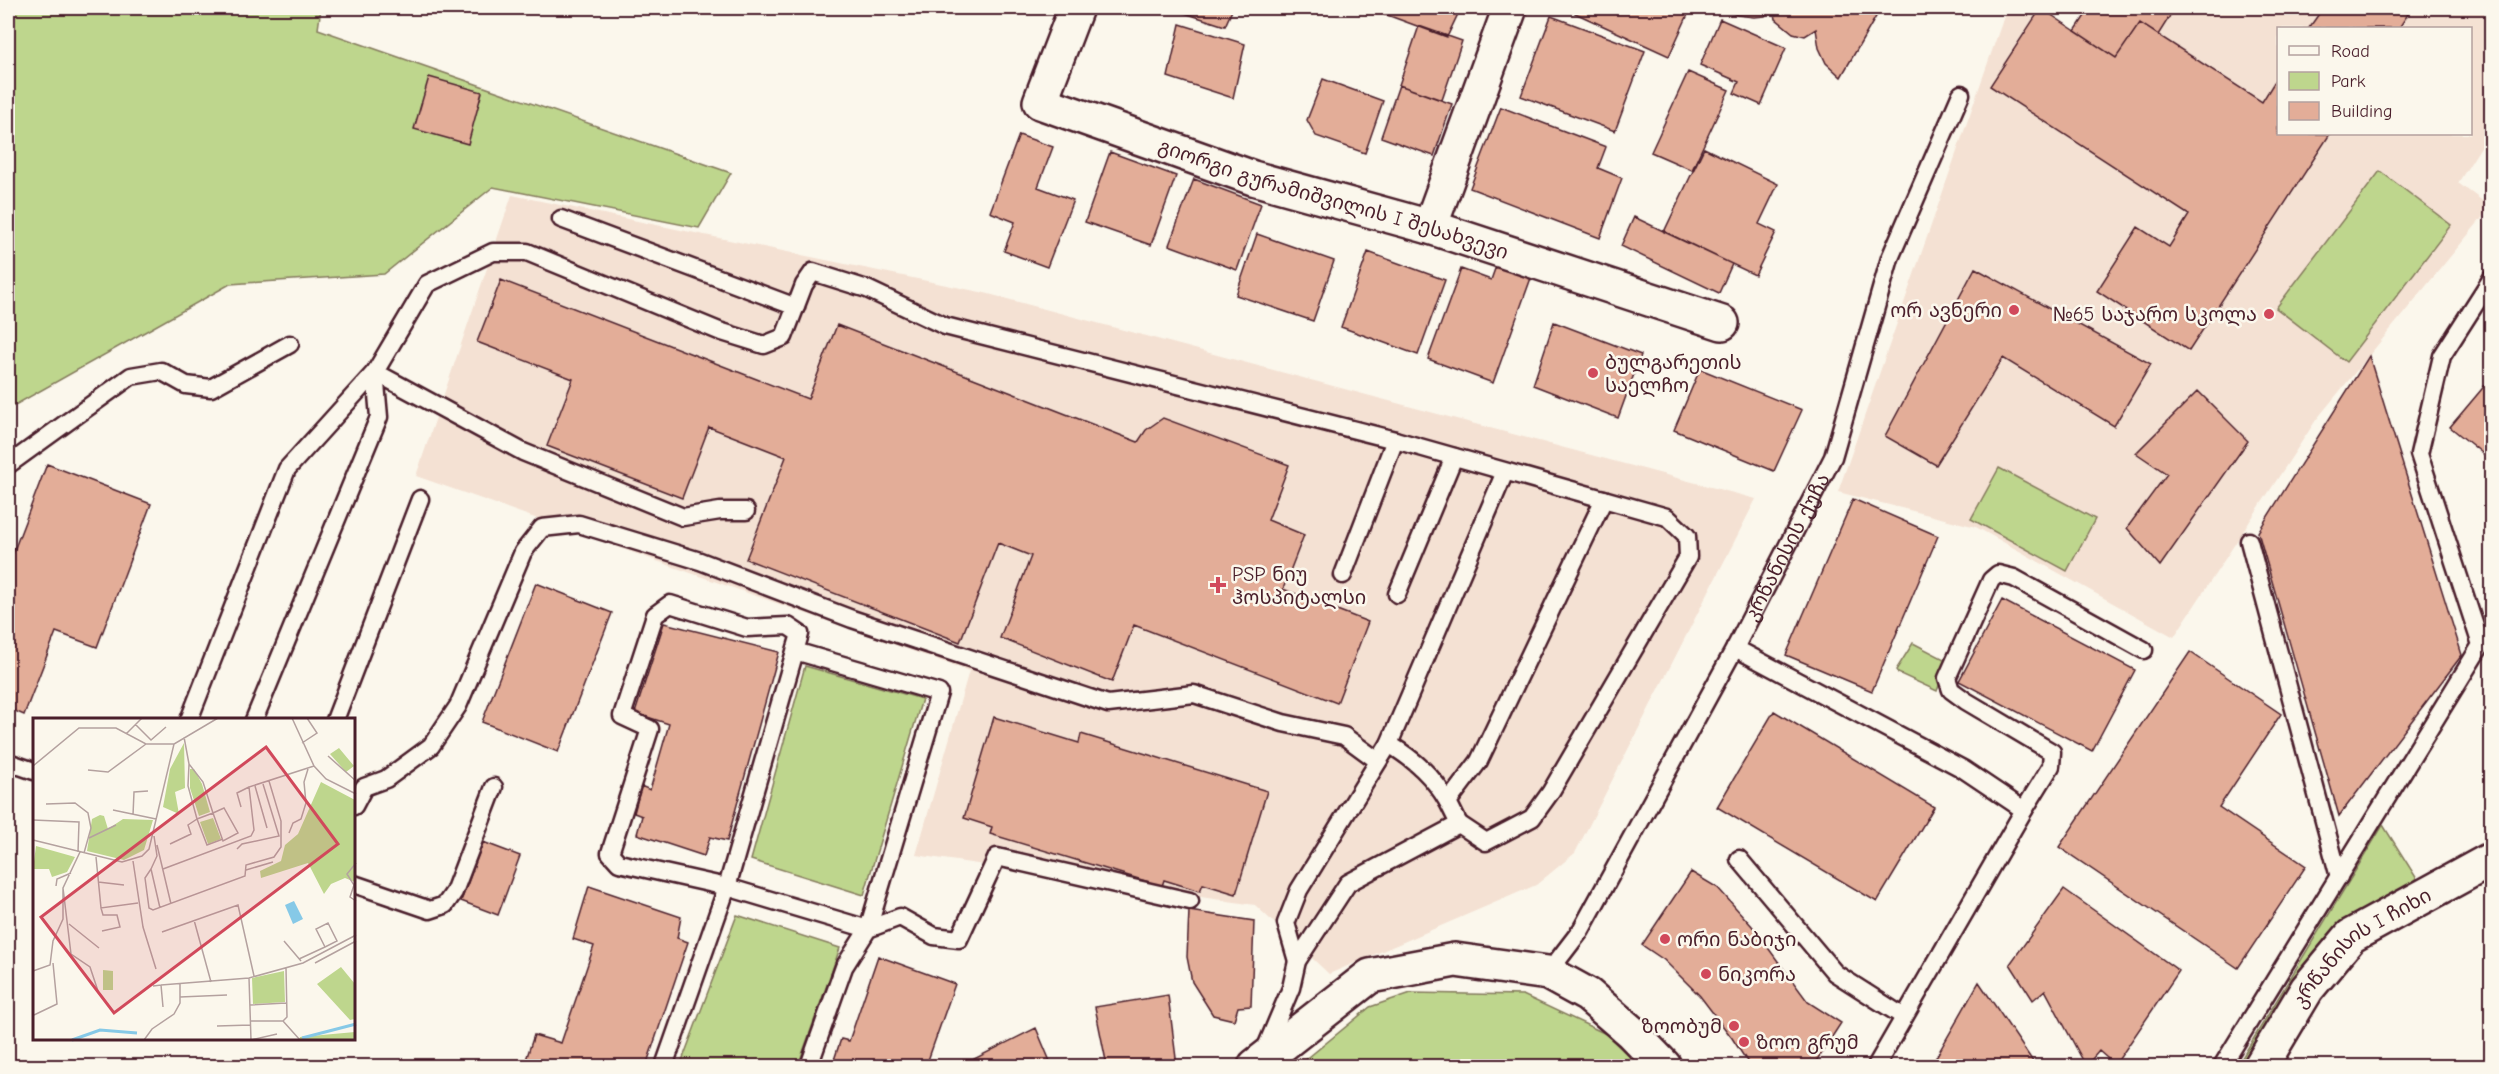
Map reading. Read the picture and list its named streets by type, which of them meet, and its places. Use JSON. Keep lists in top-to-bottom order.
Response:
{
  "streets": {
    "street": ["გიორგი გურამიშვილის I შესახვევი", "კრწანისის I ჩიხი"],
    "lane": ["კრწანისის ქუჩა"]
  },
  "places": {
    "other": [
      "ორ ავნერი",
      "№65 საჯარო სკოლა",
      "ბულგარეთის საელჩო",
      "ორი ნაბიჯი",
      "ნიკორა",
      "ზოობუმ",
      "ზოო გრუმ"
    ],
    "health": ["PSP ნიუ ჰოსპიტალსი"]
  },
  "legend": ["Road", "Park", "Building"]
}
